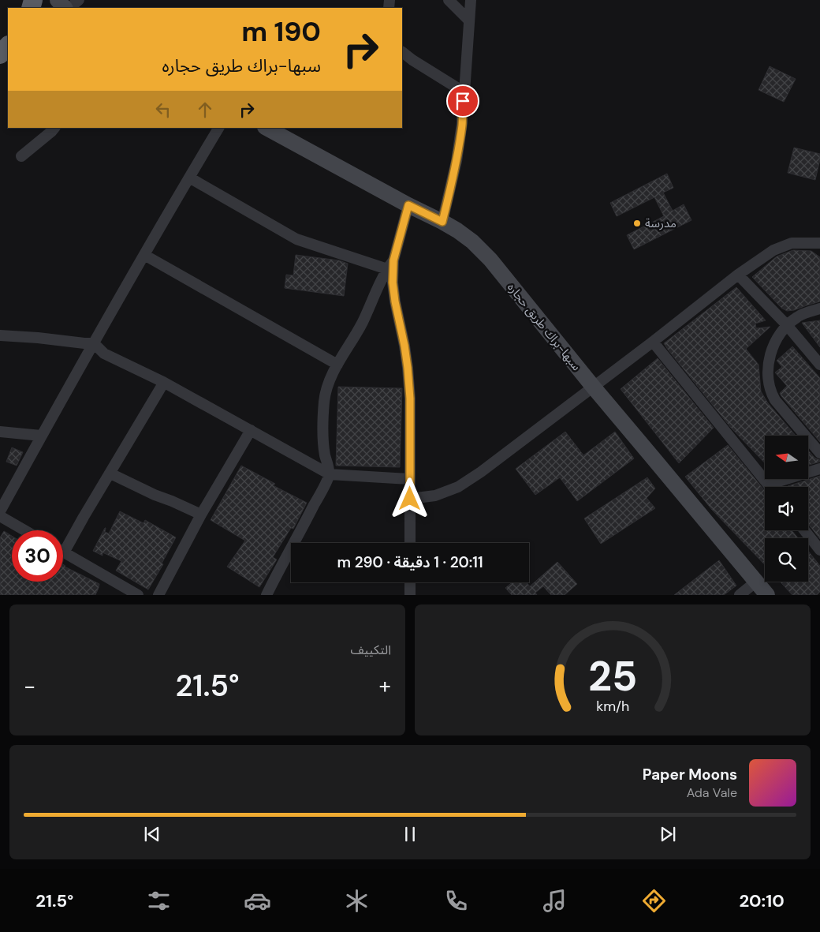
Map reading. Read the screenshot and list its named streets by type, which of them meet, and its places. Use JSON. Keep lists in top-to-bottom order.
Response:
{
  "streets": {
    "main road": ["سبها-براك طريق حجاره"]
  },
  "places": ["مدرسة"],
  "north": "left",
  "page": {
    "turn": ["190 m", "سبها-براك طريق حجاره"],
    "limit": "30",
    "trip": "20:11 · 1 دقيقة · 290 m",
    "tile": "التكييف",
    "heat": ["−", "21.5°", "+"],
    "song": ["Paper Moons", "Ada Vale"],
    "tabs": ["20:10", "21.5°"],
    "gauge": ["25", "km/h"]
  }
}
